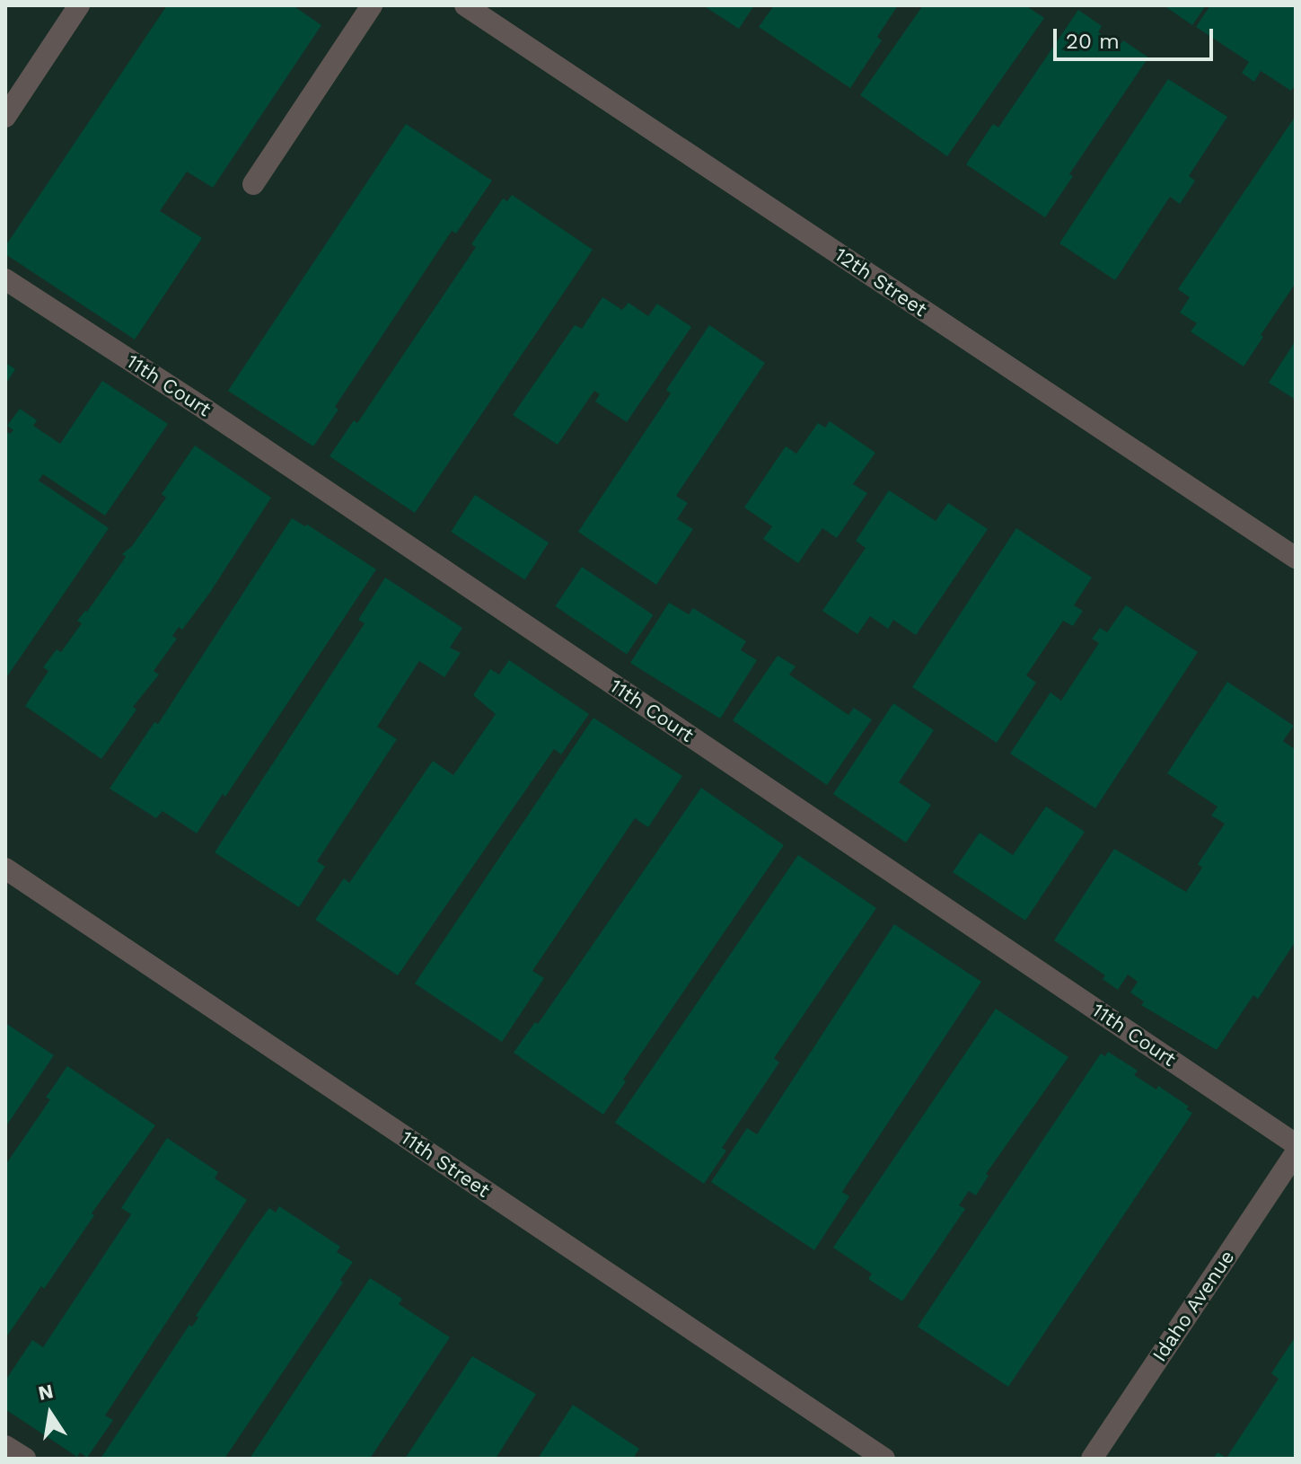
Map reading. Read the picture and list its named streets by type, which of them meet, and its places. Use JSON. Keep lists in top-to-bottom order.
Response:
{
  "streets": {
    "street": [
      "12th Street",
      "11th Court",
      "11th Street",
      "Idaho Avenue"
    ]
  },
  "scale_bar": "20 m",
  "north": "top"
}
